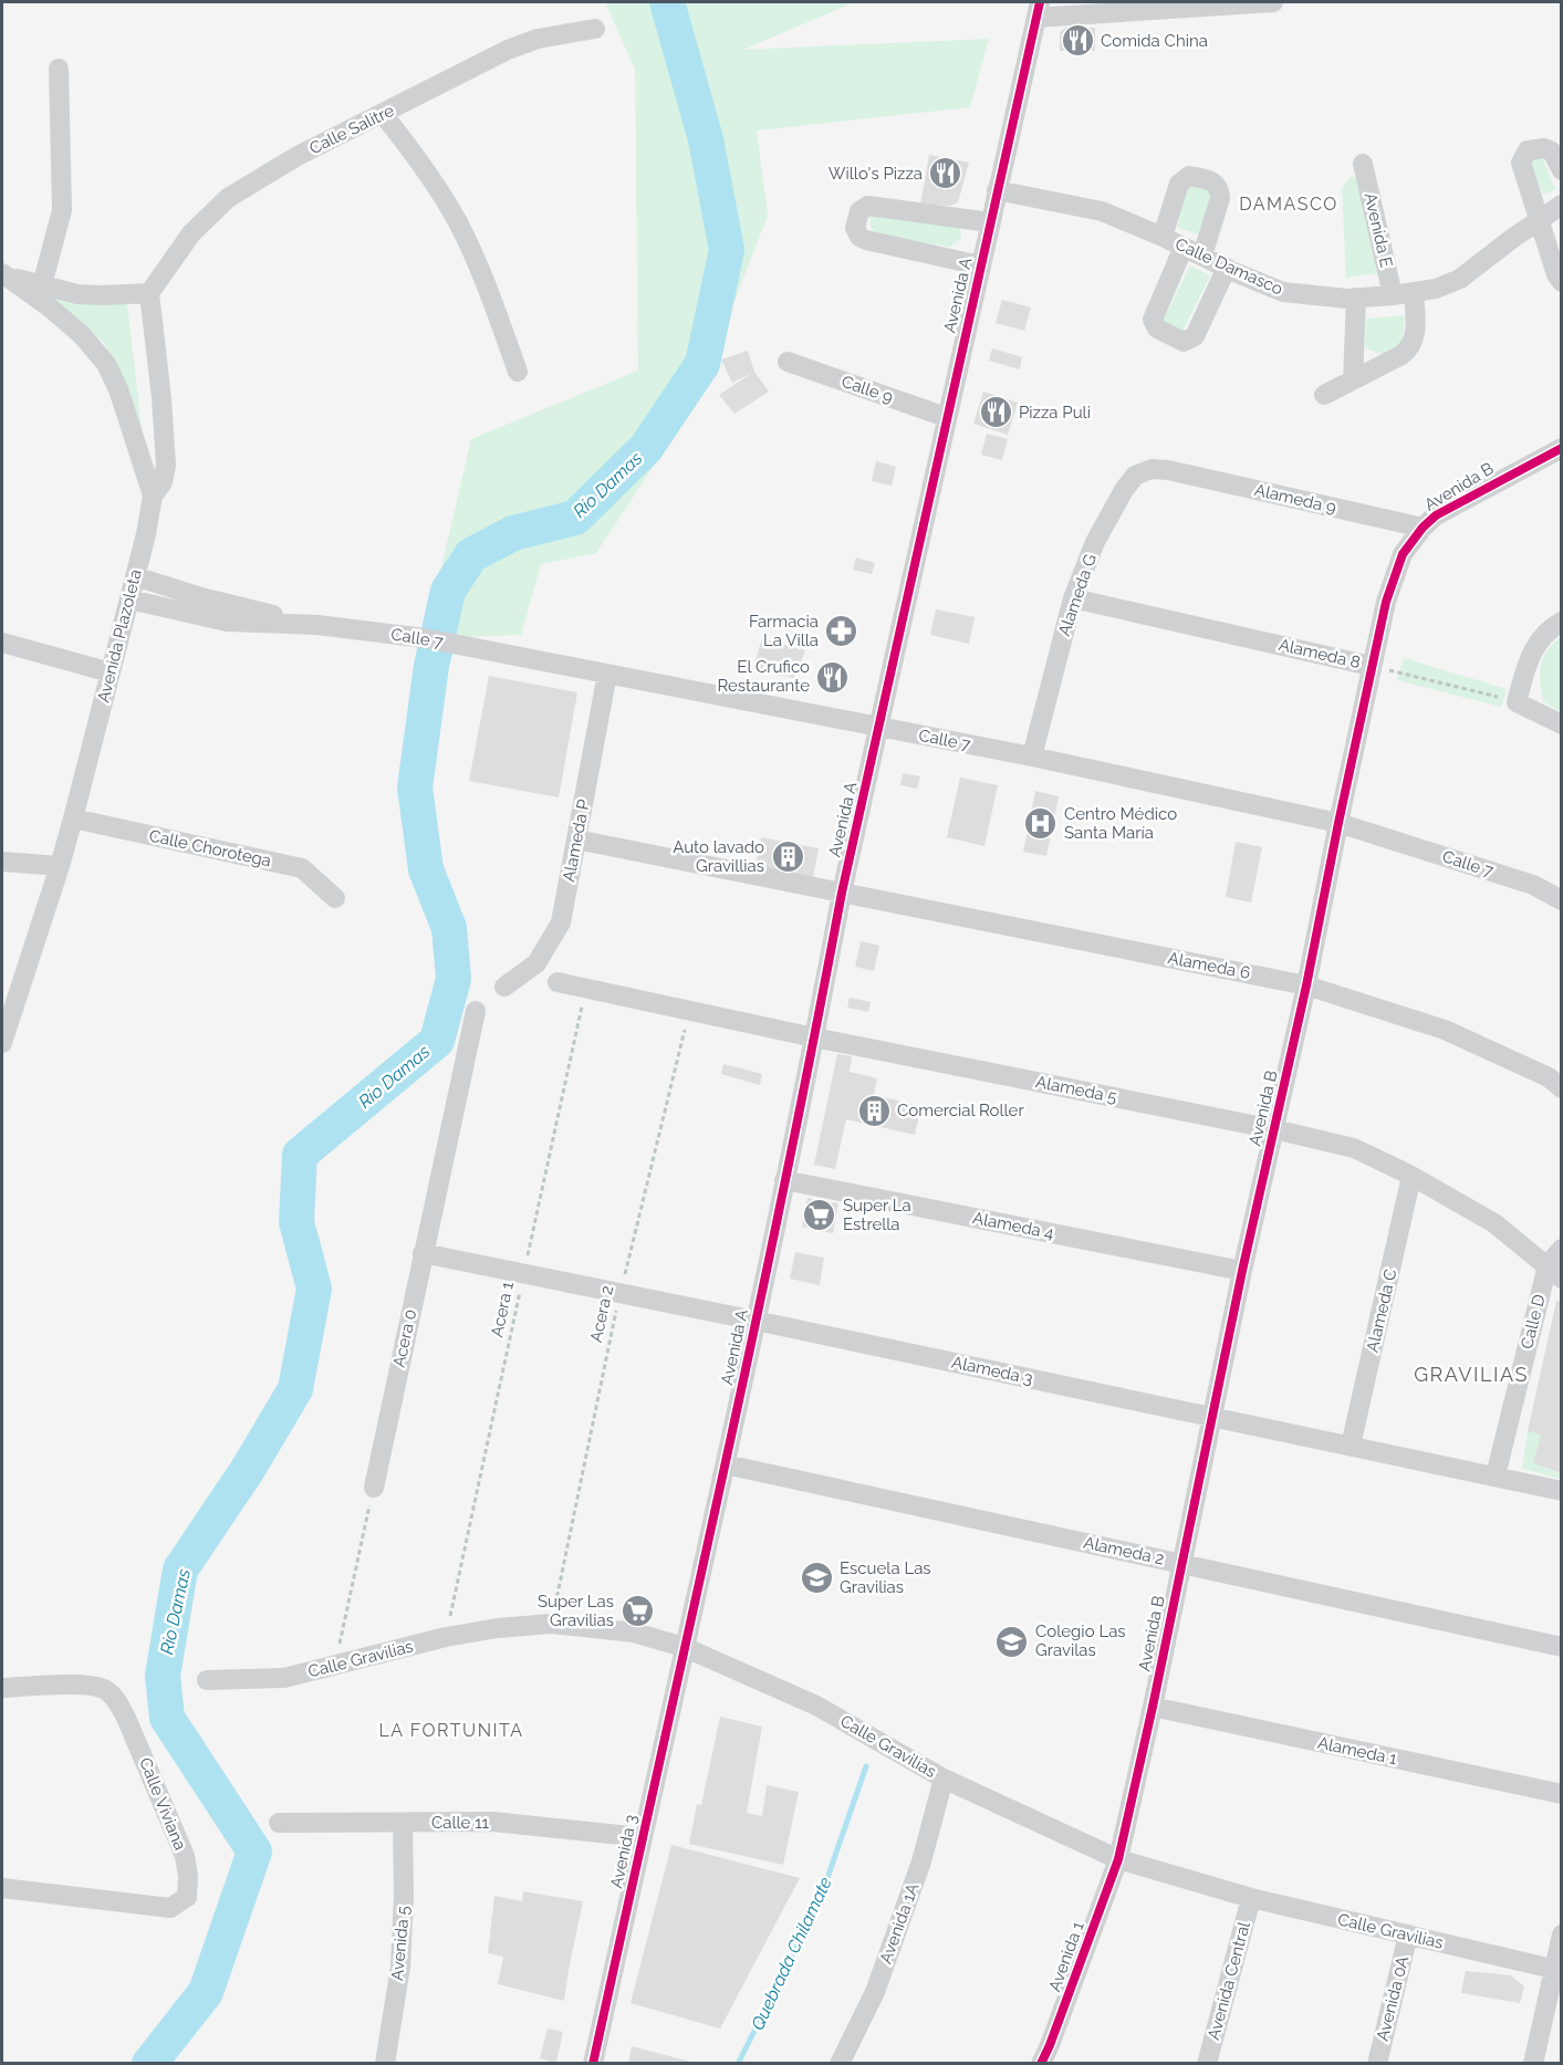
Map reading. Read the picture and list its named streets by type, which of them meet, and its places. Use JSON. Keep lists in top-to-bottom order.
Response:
{
  "streets": {
    "street": [
      "Calle Salitre",
      "Avenida E",
      "Calle Damasco",
      "Avenida A",
      "Calle 9",
      "Avenida B",
      "Alameda 9",
      "Alameda G",
      "Avenida Plazoleta",
      "Calle 7",
      "Alameda 8",
      "Alameda P",
      "Calle Chorotega",
      "Alameda 6",
      "Alameda 5",
      "Alameda 4",
      "Alameda C",
      "Calle D",
      "Acera 0",
      "Alameda 3",
      "Alameda 2",
      "Calle Gravilias",
      "Alameda 1",
      "Calle Viviana",
      "Calle 11",
      "Avenida 3",
      "Avenida 1A",
      "Avenida 5",
      "Avenida 1",
      "Avenida Central",
      "Avenida 0A"
    ],
    "path": ["Acera 1", "Acera 2"]
  },
  "crossings": [
    ["Avenida E", "Calle Damasco"],
    ["Calle Damasco", "Avenida A"],
    ["Avenida A", "Calle 9"],
    ["Avenida A", "Calle 7"],
    ["Avenida A", "Alameda 6"],
    ["Avenida A", "Alameda 5"],
    ["Avenida A", "Alameda 4"],
    ["Avenida A", "Alameda 3"],
    ["Avenida A", "Alameda 2"],
    ["Avenida A", "Calle Gravilias"],
    ["Avenida A", "Avenida 3"],
    ["Avenida B", "Alameda 9"],
    ["Avenida B", "Calle 7"],
    ["Avenida B", "Alameda 8"],
    ["Avenida B", "Alameda 6"],
    ["Avenida B", "Alameda 5"],
    ["Avenida B", "Alameda 4"],
    ["Avenida B", "Alameda 3"],
    ["Avenida B", "Alameda 2"],
    ["Avenida B", "Calle Gravilias"],
    ["Avenida B", "Alameda 1"],
    ["Avenida B", "Avenida 1"],
    ["Alameda 9", "Alameda G"],
    ["Alameda G", "Calle 7"],
    ["Alameda G", "Alameda 8"],
    ["Avenida Plazoleta", "Calle 7"],
    ["Avenida Plazoleta", "Calle Chorotega"],
    ["Calle 7", "Alameda P"],
    ["Alameda 5", "Acera 1"],
    ["Alameda 5", "Alameda C"],
    ["Alameda 5", "Acera 2"],
    ["Alameda 5", "Calle D"],
    ["Acera 1", "Alameda 3"],
    ["Acera 1", "Calle Gravilias"],
    ["Alameda C", "Alameda 3"],
    ["Acera 2", "Alameda 3"],
    ["Acera 2", "Calle Gravilias"],
    ["Calle D", "Alameda 3"],
    ["Acera 0", "Alameda 3"],
    ["Calle Gravilias", "Avenida 3"],
    ["Calle Gravilias", "Avenida 1A"],
    ["Calle Gravilias", "Avenida 1"],
    ["Calle Gravilias", "Avenida Central"],
    ["Calle Gravilias", "Avenida 0A"],
    ["Calle 11", "Avenida 3"],
    ["Calle 11", "Avenida 5"]
  ],
  "districts": ["DAMASCO", "GRAVILIAS", "LA FORTUNITA"],
  "water": ["Río Damas", "Quebrada Chilamate"],
  "places": {
    "restaurant": [
      "Comida China",
      "Willo's Pizza",
      "Pizza Puli",
      "El Crufico Restaurante"
    ],
    "pharmacy": ["Farmacia La Villa"],
    "hospital": ["Centro Médico Santa María"],
    "building": ["Auto lavado Gravillias", "Comercial Roller"],
    "supermarket": ["Super La Estrella", "Super Las Gravilias"],
    "school or university": ["Escuela Las Gravilias", "Colegio Las Gravilas"]
  }
}
